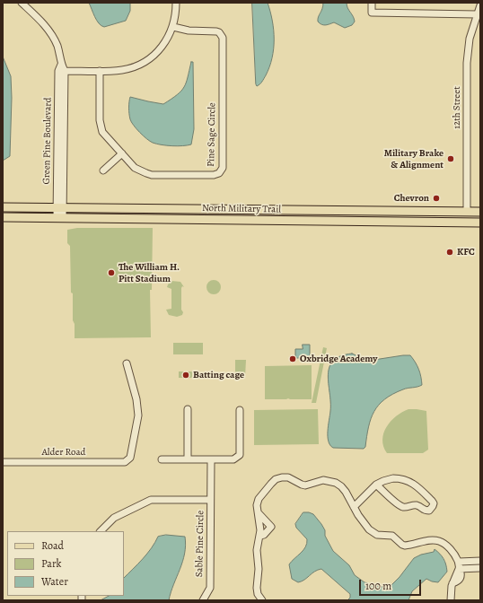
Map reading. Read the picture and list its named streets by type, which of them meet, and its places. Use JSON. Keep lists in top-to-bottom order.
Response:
{
  "streets": {
    "main road": ["North Military Trail"],
    "street": [
      "12th Street",
      "Pine Sage Circle",
      "Green Pine Boulevard",
      "Alder Road",
      "Sable Pine Circle"
    ]
  },
  "crossings": [
    ["12th Street", "North Military Trail"],
    ["Green Pine Boulevard", "North Military Trail"]
  ],
  "places": [
    "Military Brake & Alignment",
    "Chevron",
    "KFC",
    "The William H. Pitt Stadium",
    "Oxbridge Academy",
    "Batting cage"
  ],
  "legend": ["Road", "Park", "Water"],
  "scale_bar": "100 m"
}
